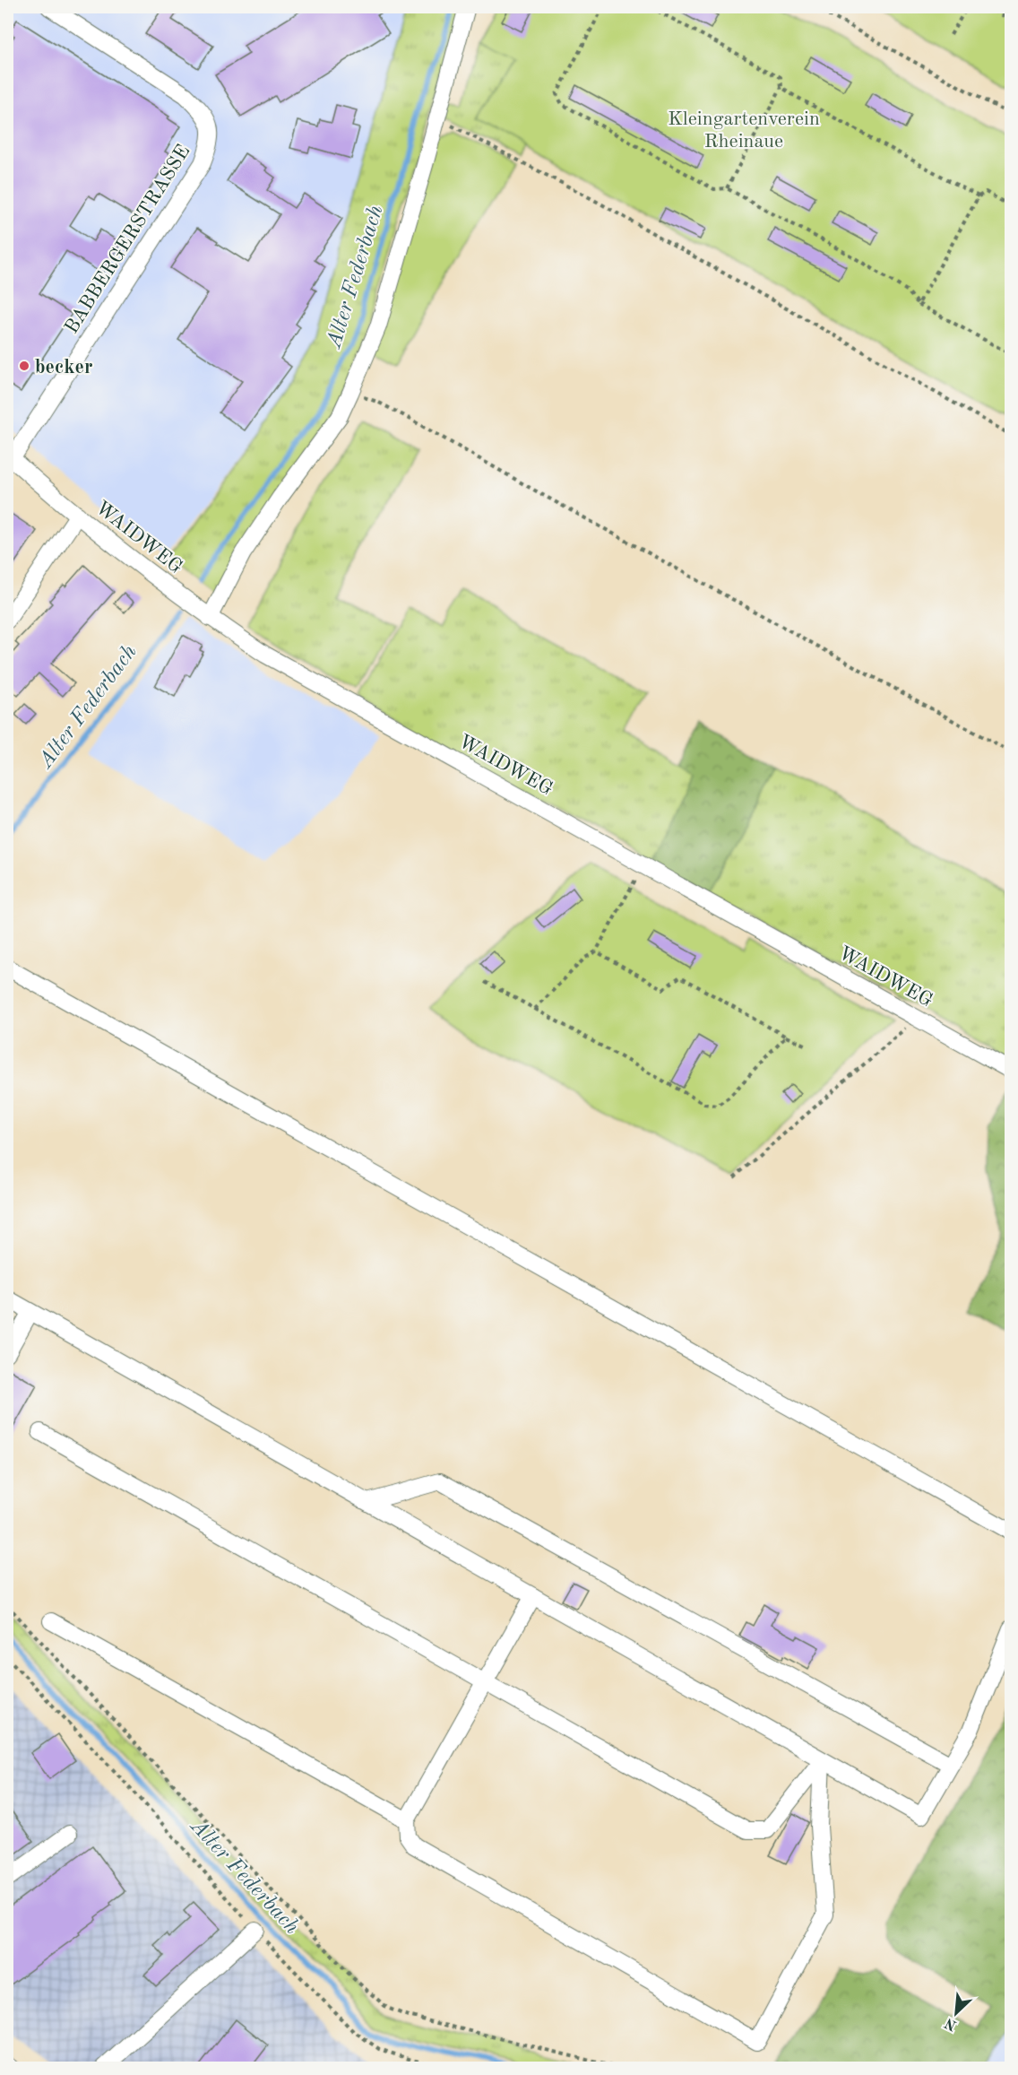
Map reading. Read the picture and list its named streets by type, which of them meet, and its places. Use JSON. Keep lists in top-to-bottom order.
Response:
{
  "streets": {
    "street": ["BABBERGERSTRASSE", "WAIDWEG"]
  },
  "crossings": [
    ["BABBERGERSTRASSE", "WAIDWEG"]
  ],
  "water": ["Alter Federbach"],
  "parks": ["Kleingartenverein Rheinaue"],
  "places": ["becker"],
  "north": "bottom left"
}
